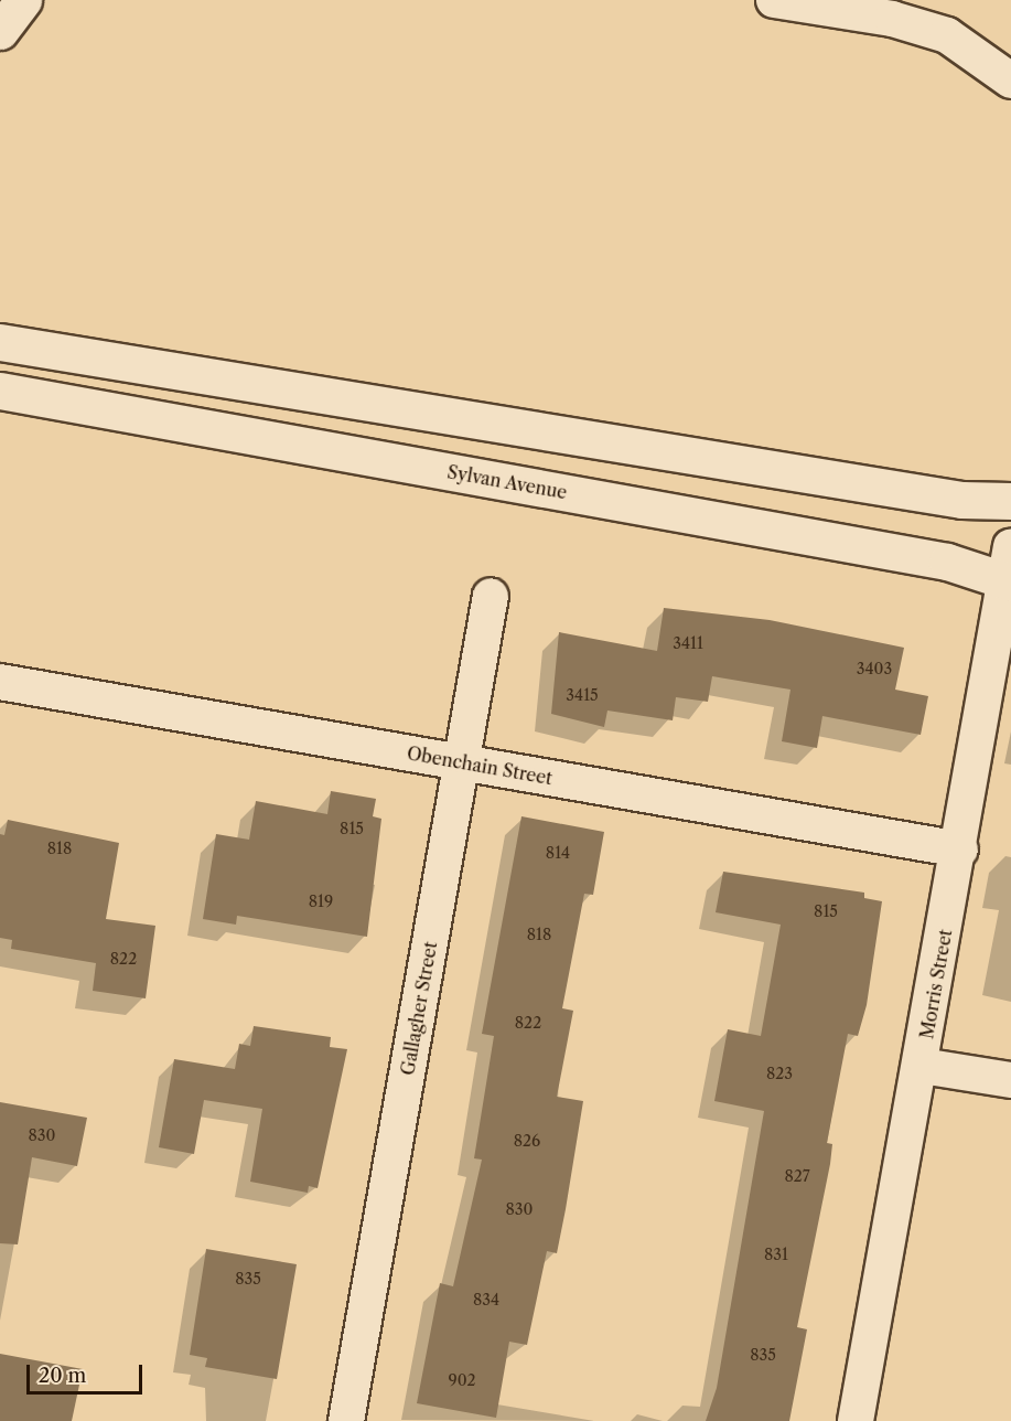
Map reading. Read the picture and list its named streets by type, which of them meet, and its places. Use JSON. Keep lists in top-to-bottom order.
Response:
{
  "streets": {
    "main road": ["Sylvan Avenue"],
    "street": ["Obenchain Street", "Morris Street", "Gallagher Street"]
  },
  "crossings": [
    ["Sylvan Avenue", "Morris Street"],
    ["Obenchain Street", "Morris Street"],
    ["Obenchain Street", "Gallagher Street"]
  ],
  "house_numbers": [
    "3411",
    "3403",
    "3415",
    "815",
    "818",
    "814",
    "819",
    "815",
    "818",
    "822",
    "822",
    "823",
    "830",
    "826",
    "827",
    "830",
    "831",
    "835",
    "834",
    "835",
    "902"
  ],
  "scale_bar": "20 m"
}
